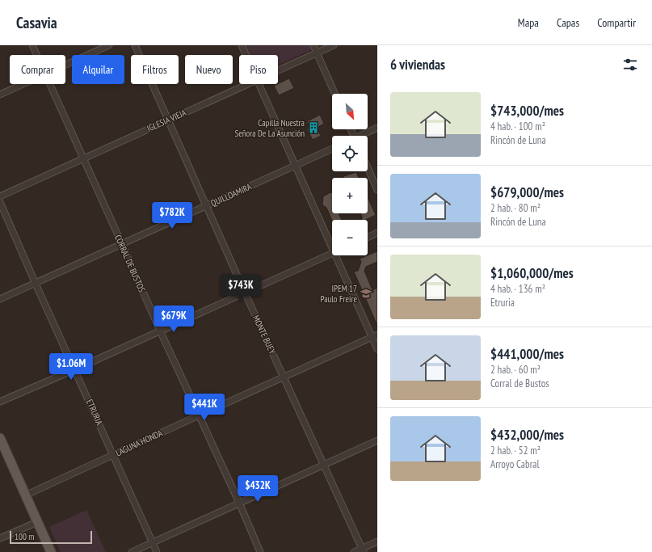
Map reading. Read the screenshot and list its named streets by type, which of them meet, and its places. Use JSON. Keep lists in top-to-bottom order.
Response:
{
  "streets": {
    "street": [
      "IGLESIA VIEJA",
      "QUILLOAMIRA",
      "CORRAL DE BUSTOS",
      "MONTE BUEY",
      "ETRURIA",
      "LAGUNA HONDA"
    ]
  },
  "crossings": [
    ["IGLESIA VIEJA", "CORRAL DE BUSTOS"],
    ["IGLESIA VIEJA", "MONTE BUEY"],
    ["QUILLOAMIRA", "CORRAL DE BUSTOS"],
    ["QUILLOAMIRA", "MONTE BUEY"],
    ["QUILLOAMIRA", "ETRURIA"],
    ["CORRAL DE BUSTOS", "LAGUNA HONDA"],
    ["MONTE BUEY", "LAGUNA HONDA"],
    ["ETRURIA", "LAGUNA HONDA"]
  ],
  "places": {
    "building": ["Capilla Nuestra Señora De La Asunción"],
    "school or university": ["IPEM 17 Paulo Freire"]
  },
  "scale_bar": "100 m",
  "north": "bottom right",
  "page": {
    "header": "Casavia",
    "nav": ["Mapa", "Capas", "Compartir"],
    "heading": "6 viviendas",
    "chip": [
      "Comprar",
      "Alquilar",
      "Filtros",
      "Nuevo",
      "Piso"
    ],
    "list": [
      {
        "name": "$743,000/mes",
        "note": "4 hab. · 100 m² · Rincón de Luna"
      },
      {
        "name": "$679,000/mes",
        "note": "2 hab. · 80 m² · Rincón de Luna"
      },
      {
        "name": "$1,060,000/mes",
        "note": "4 hab. · 136 m² · Etruria"
      },
      {
        "name": "$441,000/mes",
        "note": "2 hab. · 60 m² · Corral de Bustos"
      },
      {
        "name": "$432,000/mes",
        "note": "2 hab. · 52 m² · Arroyo Cabral"
      }
    ],
    "map_buttons": ["+", "−"],
    "price": [
      "$782K",
      "$743K",
      "$679K",
      "$1.06M",
      "$441K",
      "$432K"
    ],
    "scale": "100 m"
  }
}
